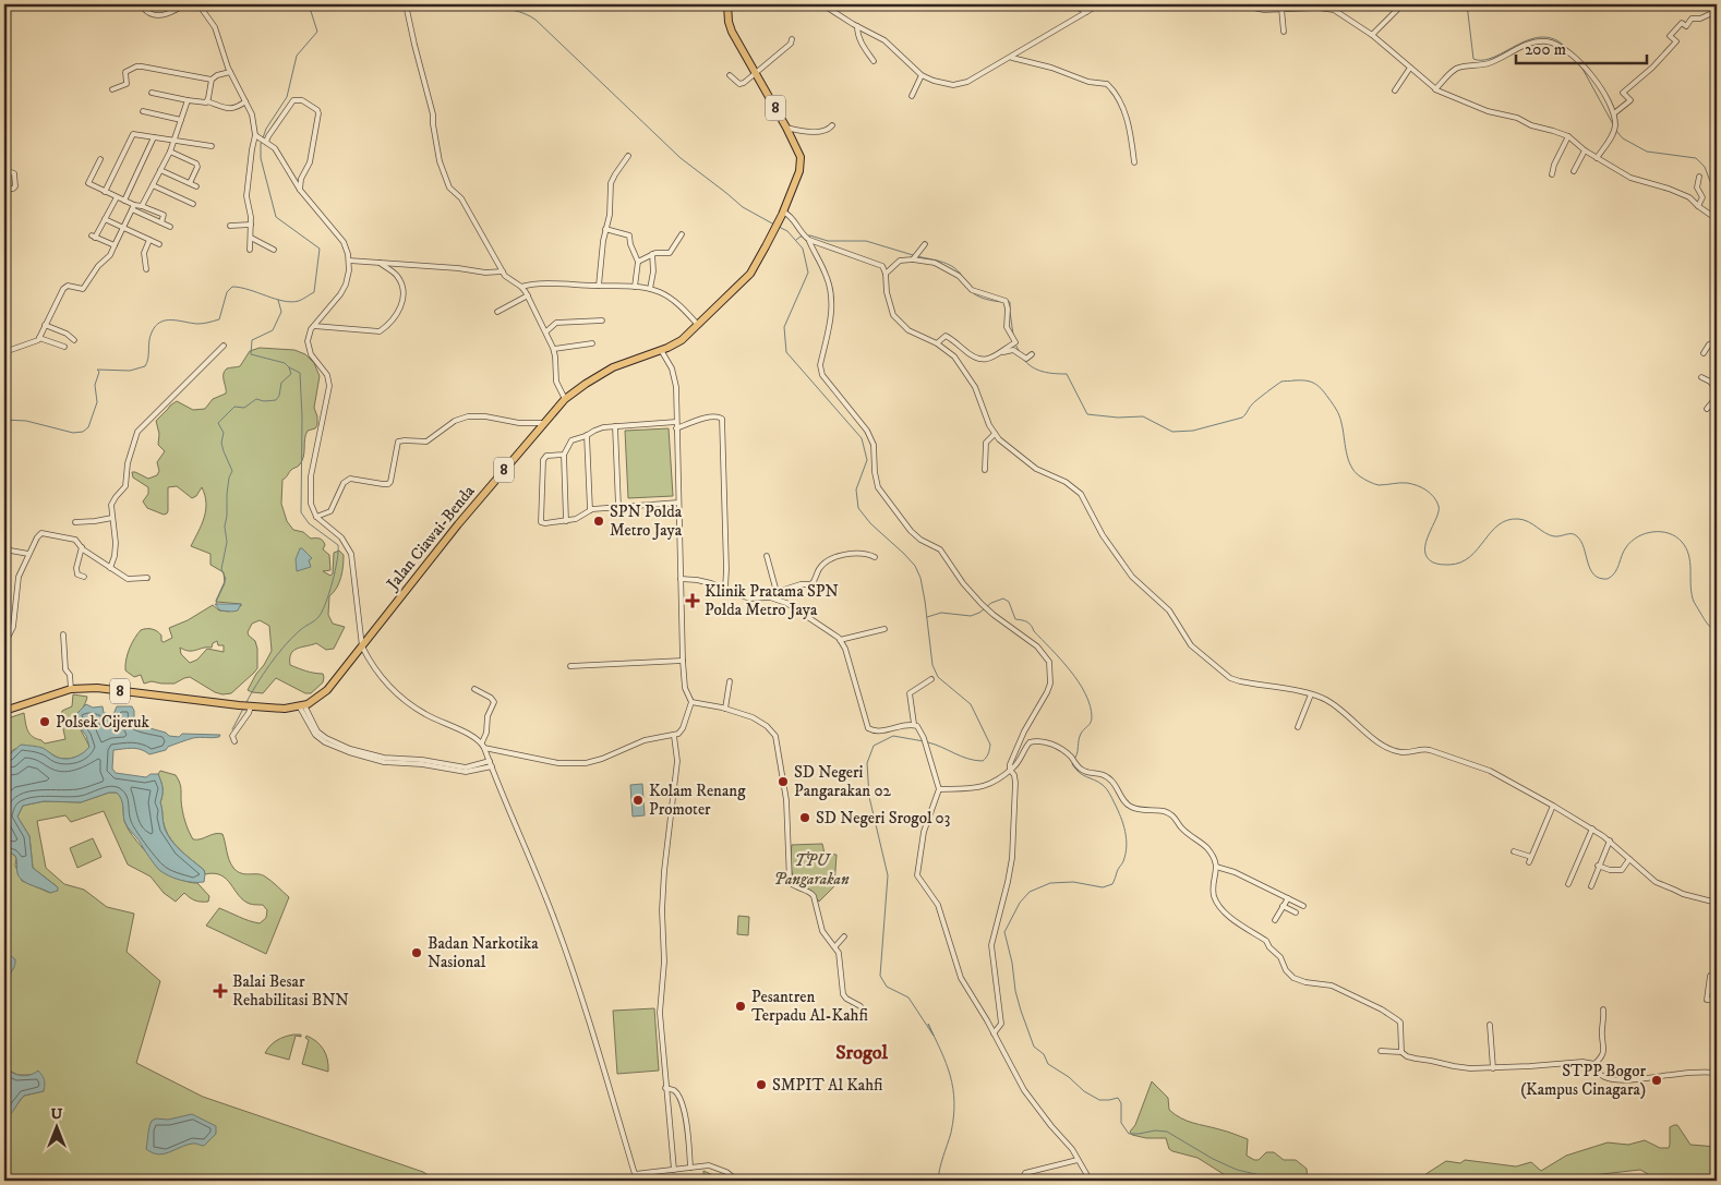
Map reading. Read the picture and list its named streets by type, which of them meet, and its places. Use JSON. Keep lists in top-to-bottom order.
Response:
{
  "streets": {
    "highway": ["8", "Jalan Ciawai-Benda"]
  },
  "crossings": [
    ["8", "Jalan Ciawai-Benda"]
  ],
  "districts": ["Srogol"],
  "parks": ["TPU Pangarakan"],
  "places": {
    "other": [
      "SPN Polda Metro Jaya",
      "Polsek Cijeruk",
      "SD Negeri Pangarakan 02",
      "Kolam Renang Promoter",
      "SD Negeri Srogol 03",
      "Badan Narkotika Nasional",
      "Pesantren Terpadu Al-Kahfi",
      "STPP Bogor (Kampus Cinagara)",
      "SMPIT Al Kahfi"
    ],
    "health": ["Klinik Pratama SPN Polda Metro Jaya", "Balai Besar Rehabilitasi BNN"]
  },
  "scale_bar": "200 m",
  "north": "top"
}
